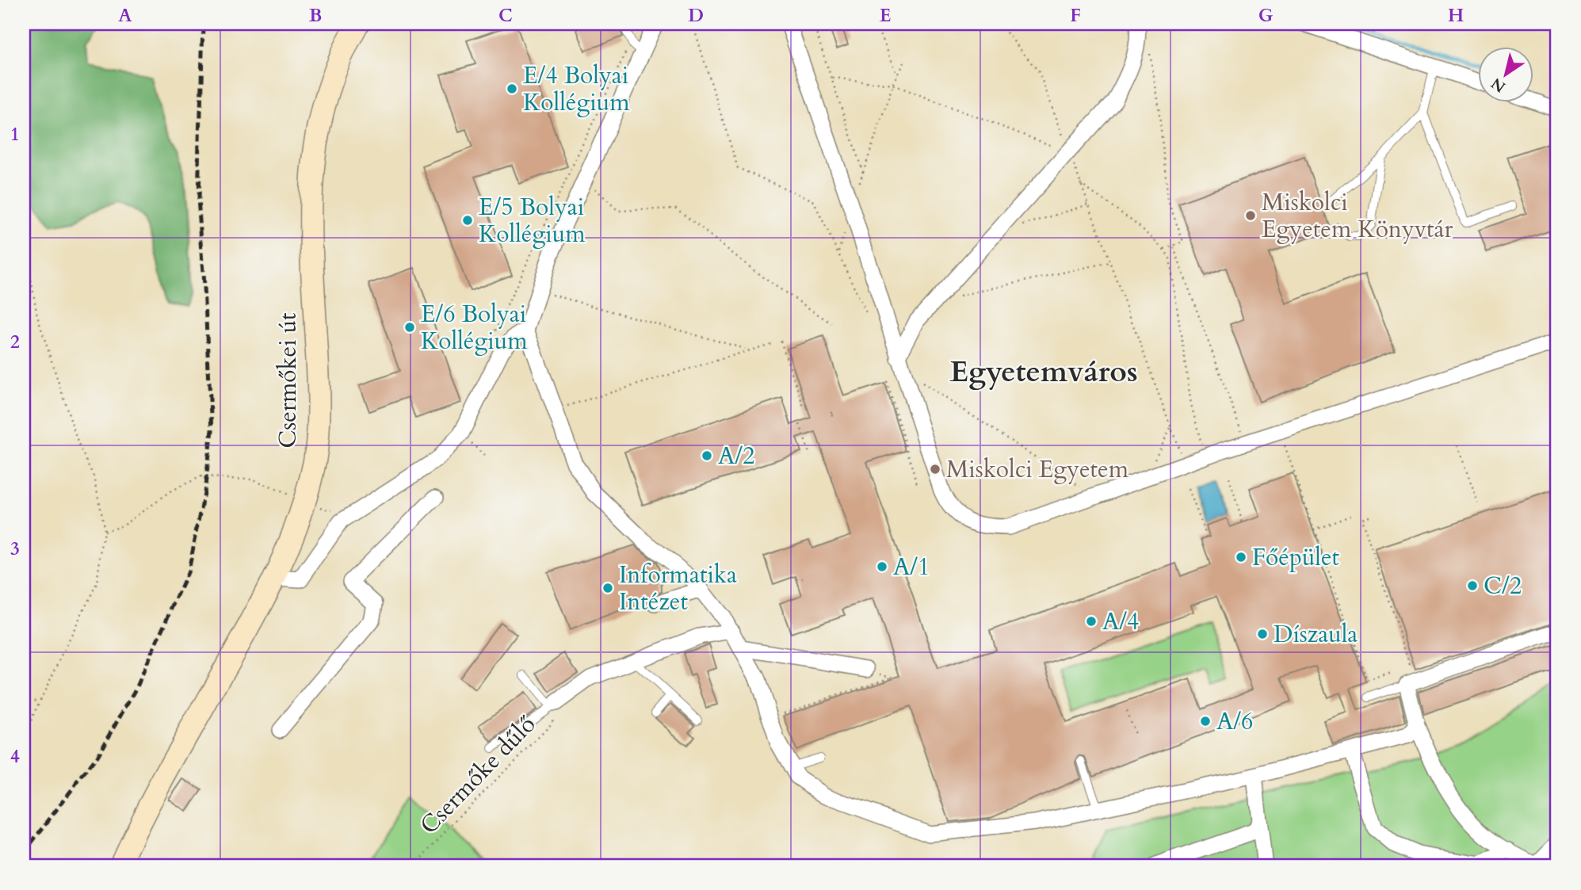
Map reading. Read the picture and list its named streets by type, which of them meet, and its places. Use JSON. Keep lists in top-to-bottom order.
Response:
{
  "streets": {
    "main road": ["Csermőkei út"],
    "path": ["Csermőke dűlő"]
  },
  "districts": ["Egyetemváros"],
  "places": [
    "E/4 Bolyai Kollégium",
    "Miskolci Egyetem Könyvtár",
    "E/5 Bolyai Kollégium",
    "E/6 Bolyai Kollégium",
    "A/2",
    "Miskolci Egyetem",
    "Főépület",
    "A/1",
    "C/2",
    "Informatika Intézet",
    "A/4",
    "Díszaula",
    "A/6"
  ],
  "north": "bottom left",
  "grid": {
    "columns": [
      "A",
      "B",
      "C",
      "D",
      "E",
      "F",
      "G",
      "H"
    ],
    "rows": [
      "1",
      "2",
      "3",
      "4"
    ]
  }
}
